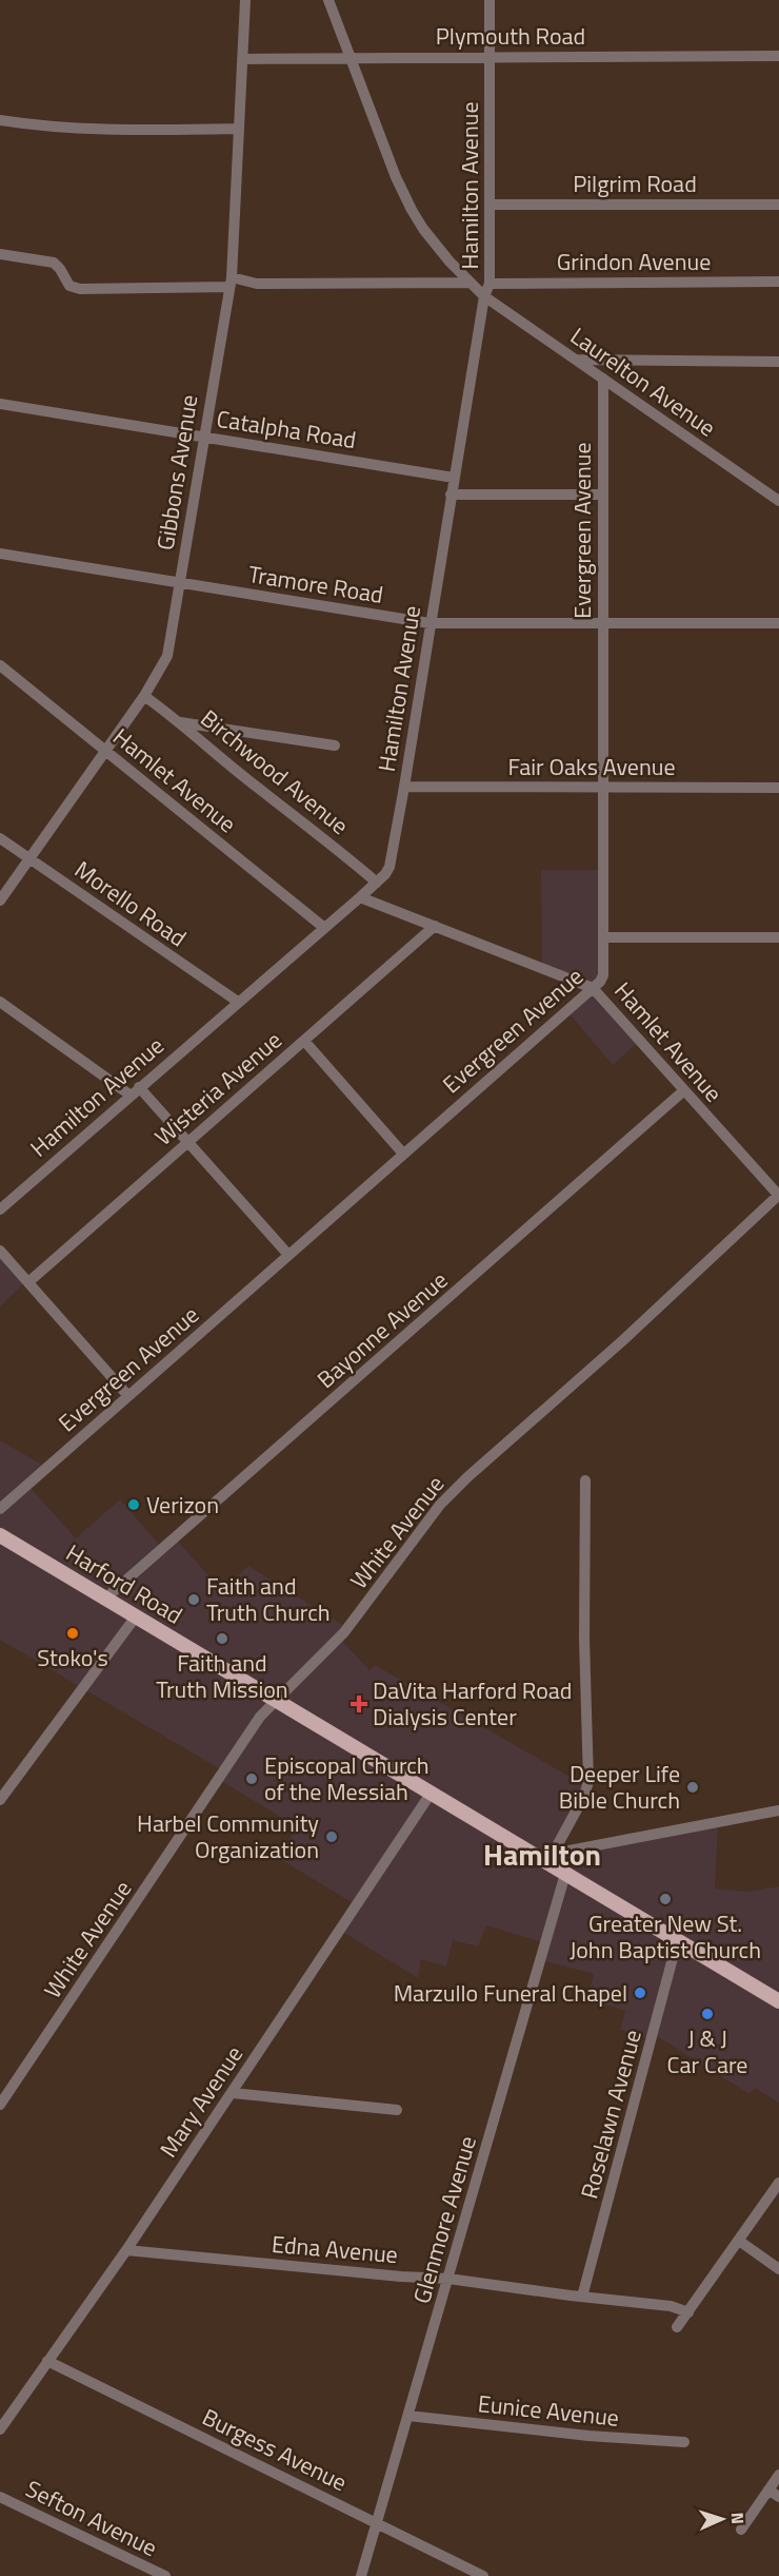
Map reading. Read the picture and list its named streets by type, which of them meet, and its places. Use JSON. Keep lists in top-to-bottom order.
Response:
{
  "streets": {
    "main road": ["Harford Road"],
    "street": [
      "Plymouth Road",
      "Pilgrim Road",
      "Hamilton Avenue",
      "Grindon Avenue",
      "Laurelton Avenue",
      "Catalpha Road",
      "Gibbons Avenue",
      "Evergreen Avenue",
      "Tramore Road",
      "Fair Oaks Avenue",
      "Birchwood Avenue",
      "Hamlet Avenue",
      "Morello Road",
      "Wisteria Avenue",
      "Bayonne Avenue",
      "White Avenue",
      "Mary Avenue",
      "Roselawn Avenue",
      "Glenmore Avenue",
      "Edna Avenue",
      "Eunice Avenue",
      "Burgess Avenue",
      "Sefton Avenue"
    ]
  },
  "crossings": [
    ["Plymouth Road", "Hamilton Avenue"],
    ["Plymouth Road", "Laurelton Avenue"],
    ["Plymouth Road", "Gibbons Avenue"],
    ["Pilgrim Road", "Hamilton Avenue"],
    ["Hamilton Avenue", "Grindon Avenue"],
    ["Hamilton Avenue", "Laurelton Avenue"],
    ["Hamilton Avenue", "Catalpha Road"],
    ["Hamilton Avenue", "Tramore Road"],
    ["Hamilton Avenue", "Fair Oaks Avenue"],
    ["Hamilton Avenue", "Birchwood Avenue"],
    ["Hamilton Avenue", "Hamlet Avenue"],
    ["Hamilton Avenue", "Morello Road"],
    ["Laurelton Avenue", "Evergreen Avenue"],
    ["Catalpha Road", "Gibbons Avenue"],
    ["Gibbons Avenue", "Tramore Road"],
    ["Gibbons Avenue", "Birchwood Avenue"],
    ["Gibbons Avenue", "Hamlet Avenue"],
    ["Gibbons Avenue", "Morello Road"],
    ["Evergreen Avenue", "Tramore Road"],
    ["Evergreen Avenue", "Fair Oaks Avenue"],
    ["Evergreen Avenue", "Hamlet Avenue"],
    ["Hamlet Avenue", "Wisteria Avenue"],
    ["Hamlet Avenue", "Bayonne Avenue"],
    ["Hamlet Avenue", "White Avenue"],
    ["Bayonne Avenue", "Harford Road"],
    ["White Avenue", "Harford Road"],
    ["Harford Road", "Mary Avenue"],
    ["Harford Road", "Roselawn Avenue"],
    ["Harford Road", "Glenmore Avenue"],
    ["Mary Avenue", "Edna Avenue"],
    ["Mary Avenue", "Burgess Avenue"],
    ["Roselawn Avenue", "Edna Avenue"],
    ["Glenmore Avenue", "Edna Avenue"],
    ["Glenmore Avenue", "Eunice Avenue"],
    ["Glenmore Avenue", "Burgess Avenue"]
  ],
  "districts": ["Hamilton"],
  "places": {
    "other": [
      "Verizon",
      "Faith and Truth Church",
      "Stoko's",
      "Faith and Truth Mission",
      "Episcopal Church of the Messiah",
      "Deeper Life Bible Church",
      "Harbel Community Organization",
      "Greater New St. John Baptist Church",
      "Marzullo Funeral Chapel",
      "J & J Car Care"
    ],
    "health": ["DaVita Harford Road Dialysis Center"]
  },
  "north": "right"
}
